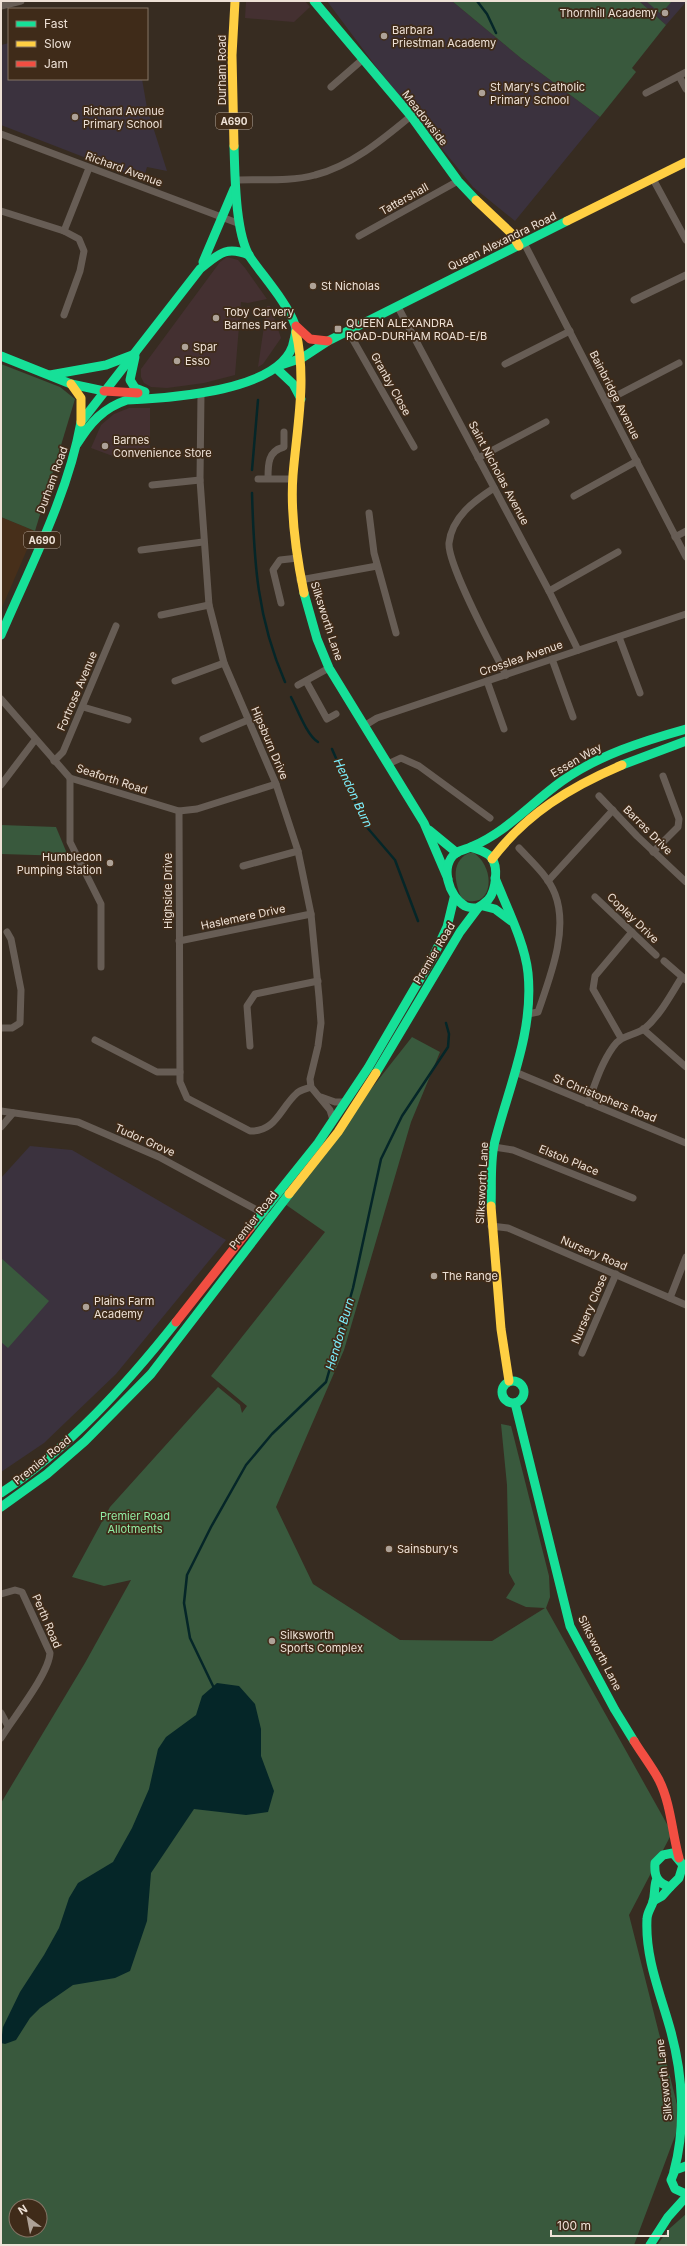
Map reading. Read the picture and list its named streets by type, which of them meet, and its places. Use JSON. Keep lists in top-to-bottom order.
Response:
{
  "streets": {
    "main road": [
      "Durham Road",
      "Meadowside",
      "A690",
      "Queen Alexandra Road",
      "Silksworth Lane",
      "Essen Way",
      "Premier Road"
    ],
    "street": [
      "Richard Avenue",
      "Tattershall",
      "Granby Close",
      "Bainbridge Avenue",
      "Saint Nicholas Avenue",
      "Crosslea Avenue",
      "Fortrose Avenue",
      "Hipsburn Drive",
      "Seaforth Road",
      "Barras Drive",
      "Highside Drive",
      "Haslemere Drive",
      "Copley Drive",
      "St Christophers Road",
      "Tudor Grove",
      "Elstob Place",
      "Nursery Road",
      "Nursery Close",
      "Perth Road"
    ]
  },
  "crossings": [
    ["Durham Road", "A690"],
    ["Durham Road", "Richard Avenue"],
    ["Durham Road", "Queen Alexandra Road"],
    ["Durham Road", "Silksworth Lane"],
    ["Durham Road", "Hipsburn Drive"],
    ["Meadowside", "Tattershall"],
    ["Meadowside", "Queen Alexandra Road"],
    ["Meadowside", "Bainbridge Avenue"],
    ["Queen Alexandra Road", "Granby Close"],
    ["Queen Alexandra Road", "Bainbridge Avenue"],
    ["Queen Alexandra Road", "Saint Nicholas Avenue"],
    ["Queen Alexandra Road", "Silksworth Lane"],
    ["Saint Nicholas Avenue", "Crosslea Avenue"],
    ["Silksworth Lane", "Crosslea Avenue"],
    ["Silksworth Lane", "Essen Way"],
    ["Silksworth Lane", "Premier Road"],
    ["Silksworth Lane", "St Christophers Road"],
    ["Silksworth Lane", "Elstob Place"],
    ["Silksworth Lane", "Nursery Road"],
    ["Fortrose Avenue", "Seaforth Road"],
    ["Hipsburn Drive", "Highside Drive"],
    ["Hipsburn Drive", "Haslemere Drive"],
    ["Essen Way", "Premier Road"],
    ["Seaforth Road", "Highside Drive"],
    ["Highside Drive", "Haslemere Drive"],
    ["Premier Road", "Tudor Grove"],
    ["Nursery Road", "Nursery Close"]
  ],
  "water": ["Hendon Burn"],
  "parks": ["Premier Road Allotments"],
  "places": {
    "other": [
      "Thornhill Academy",
      "Barbara Priestman Academy",
      "St Mary's Catholic Primary School",
      "Richard Avenue Primary School",
      "St Nicholas",
      "Toby Carvery Barnes Park",
      "Spar",
      "Esso",
      "Barnes Convenience Store",
      "Humbledon Pumping Station",
      "The Range",
      "Plains Farm Academy",
      "Sainsbury's",
      "Silksworth Sports Complex"
    ],
    "transit": ["QUEEN ALEXANDRA ROAD-DURHAM ROAD-E/B"]
  },
  "legend": ["Fast", "Slow", "Jam"],
  "scale_bar": "100 m",
  "north": "top left"
}
